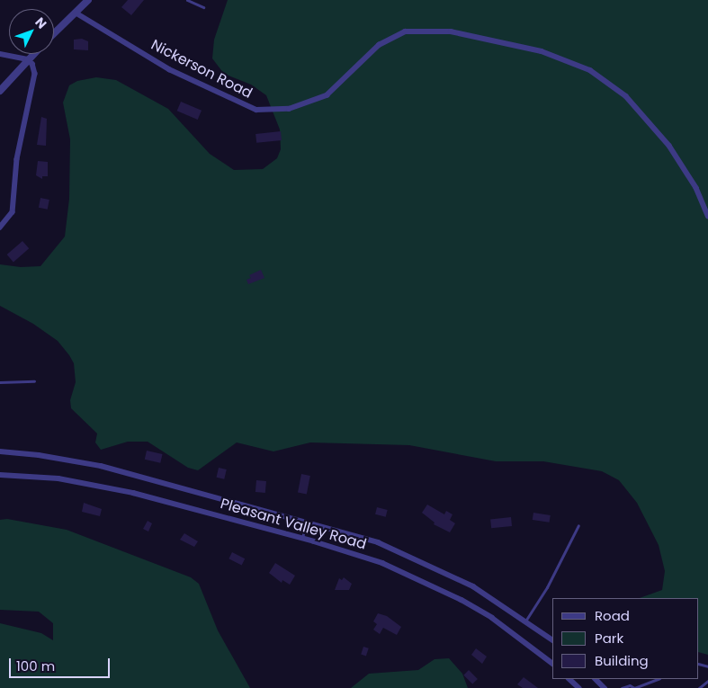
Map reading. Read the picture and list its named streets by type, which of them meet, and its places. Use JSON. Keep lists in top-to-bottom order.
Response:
{
  "streets": {
    "street": ["Nickerson Road", "Pleasant Valley Road"]
  },
  "legend": ["Road", "Park", "Building"],
  "scale_bar": "100 m",
  "north": "top right"
}
